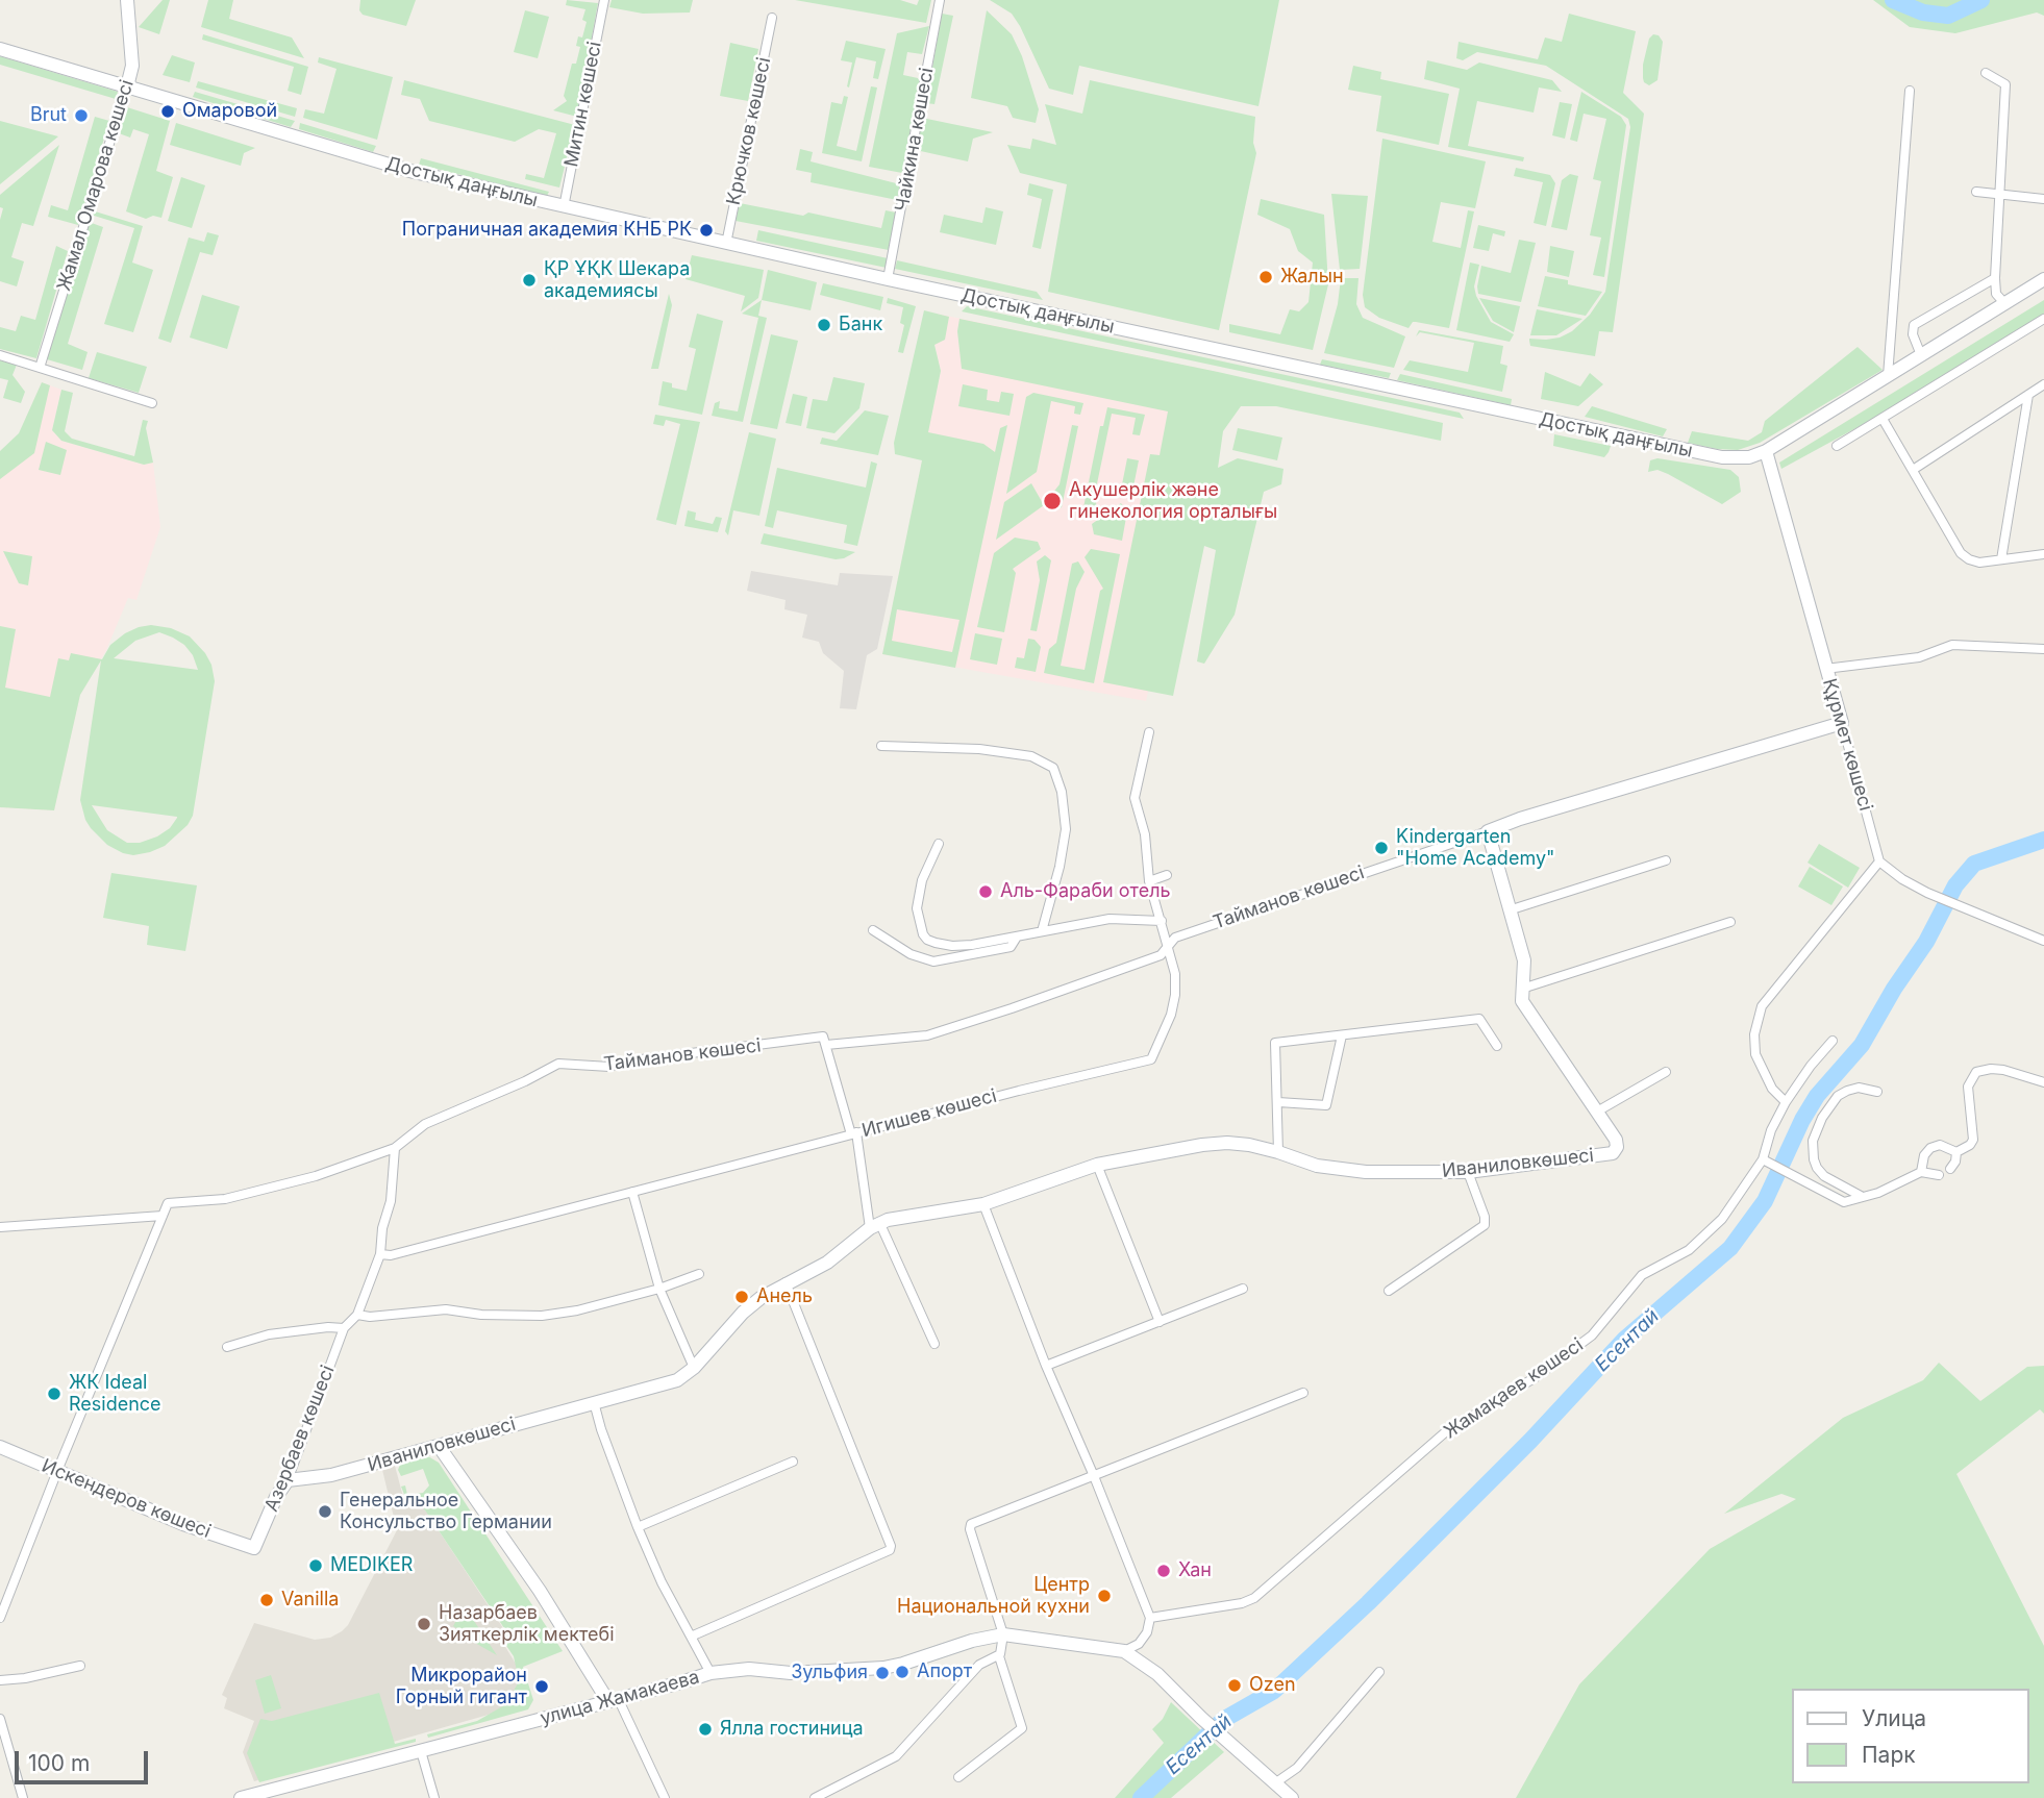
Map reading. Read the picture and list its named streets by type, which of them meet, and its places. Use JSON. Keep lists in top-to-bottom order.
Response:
{
  "streets": {
    "street": [
      "Митин көшесі",
      "Крючков көшесі",
      "Чайкина көшесі",
      "Достық даңғылы",
      "Жамал Омарова көшесі",
      "Құрмет көшесі",
      "Тайманов көшесі",
      "Игишев көшесі",
      "Иваниловкөшесі",
      "Жамақаев көшесі",
      "Азербаев көшесі",
      "Искендеров көшесі",
      "улица Жамакаева"
    ]
  },
  "crossings": [
    ["Митин көшесі", "Достық даңғылы"],
    ["Крючков көшесі", "Достық даңғылы"],
    ["Чайкина көшесі", "Достық даңғылы"],
    ["Достық даңғылы", "Жамал Омарова көшесі"],
    ["Достық даңғылы", "Құрмет көшесі"],
    ["Құрмет көшесі", "Тайманов көшесі"],
    ["Тайманов көшесі", "Игишев көшесі"],
    ["Тайманов көшесі", "Иваниловкөшесі"],
    ["Тайманов көшесі", "Азербаев көшесі"],
    ["Игишев көшесі", "Азербаев көшесі"],
    ["Иваниловкөшесі", "Азербаев көшесі"],
    ["Азербаев көшесі", "Искендеров көшесі"]
  ],
  "water": ["Есентай"],
  "places": [
    "Омаровой",
    "Brut",
    "Пограничная академия КНБ РК",
    "Жалын",
    "ҚР ҰҚК Шекара академиясы",
    "Банк",
    "Акушерлік және гинекология орталығы",
    "Kindergarten \"Home Academy\"",
    "Аль-Фараби отель",
    "Анель",
    "ЖК Ideal Residence",
    "Генеральное Консульство Германии",
    "MEDIKER",
    "Хан",
    "Центр Национальной кухни",
    "Vanilla",
    "Назарбаев Зияткерлік мектебі",
    "Апорт",
    "Зульфия",
    "Ozen",
    "Микрорайон Горный гигант",
    "Ялла гостиница"
  ],
  "legend": ["Улица", "Парк"],
  "scale_bar": "100 m"
}
